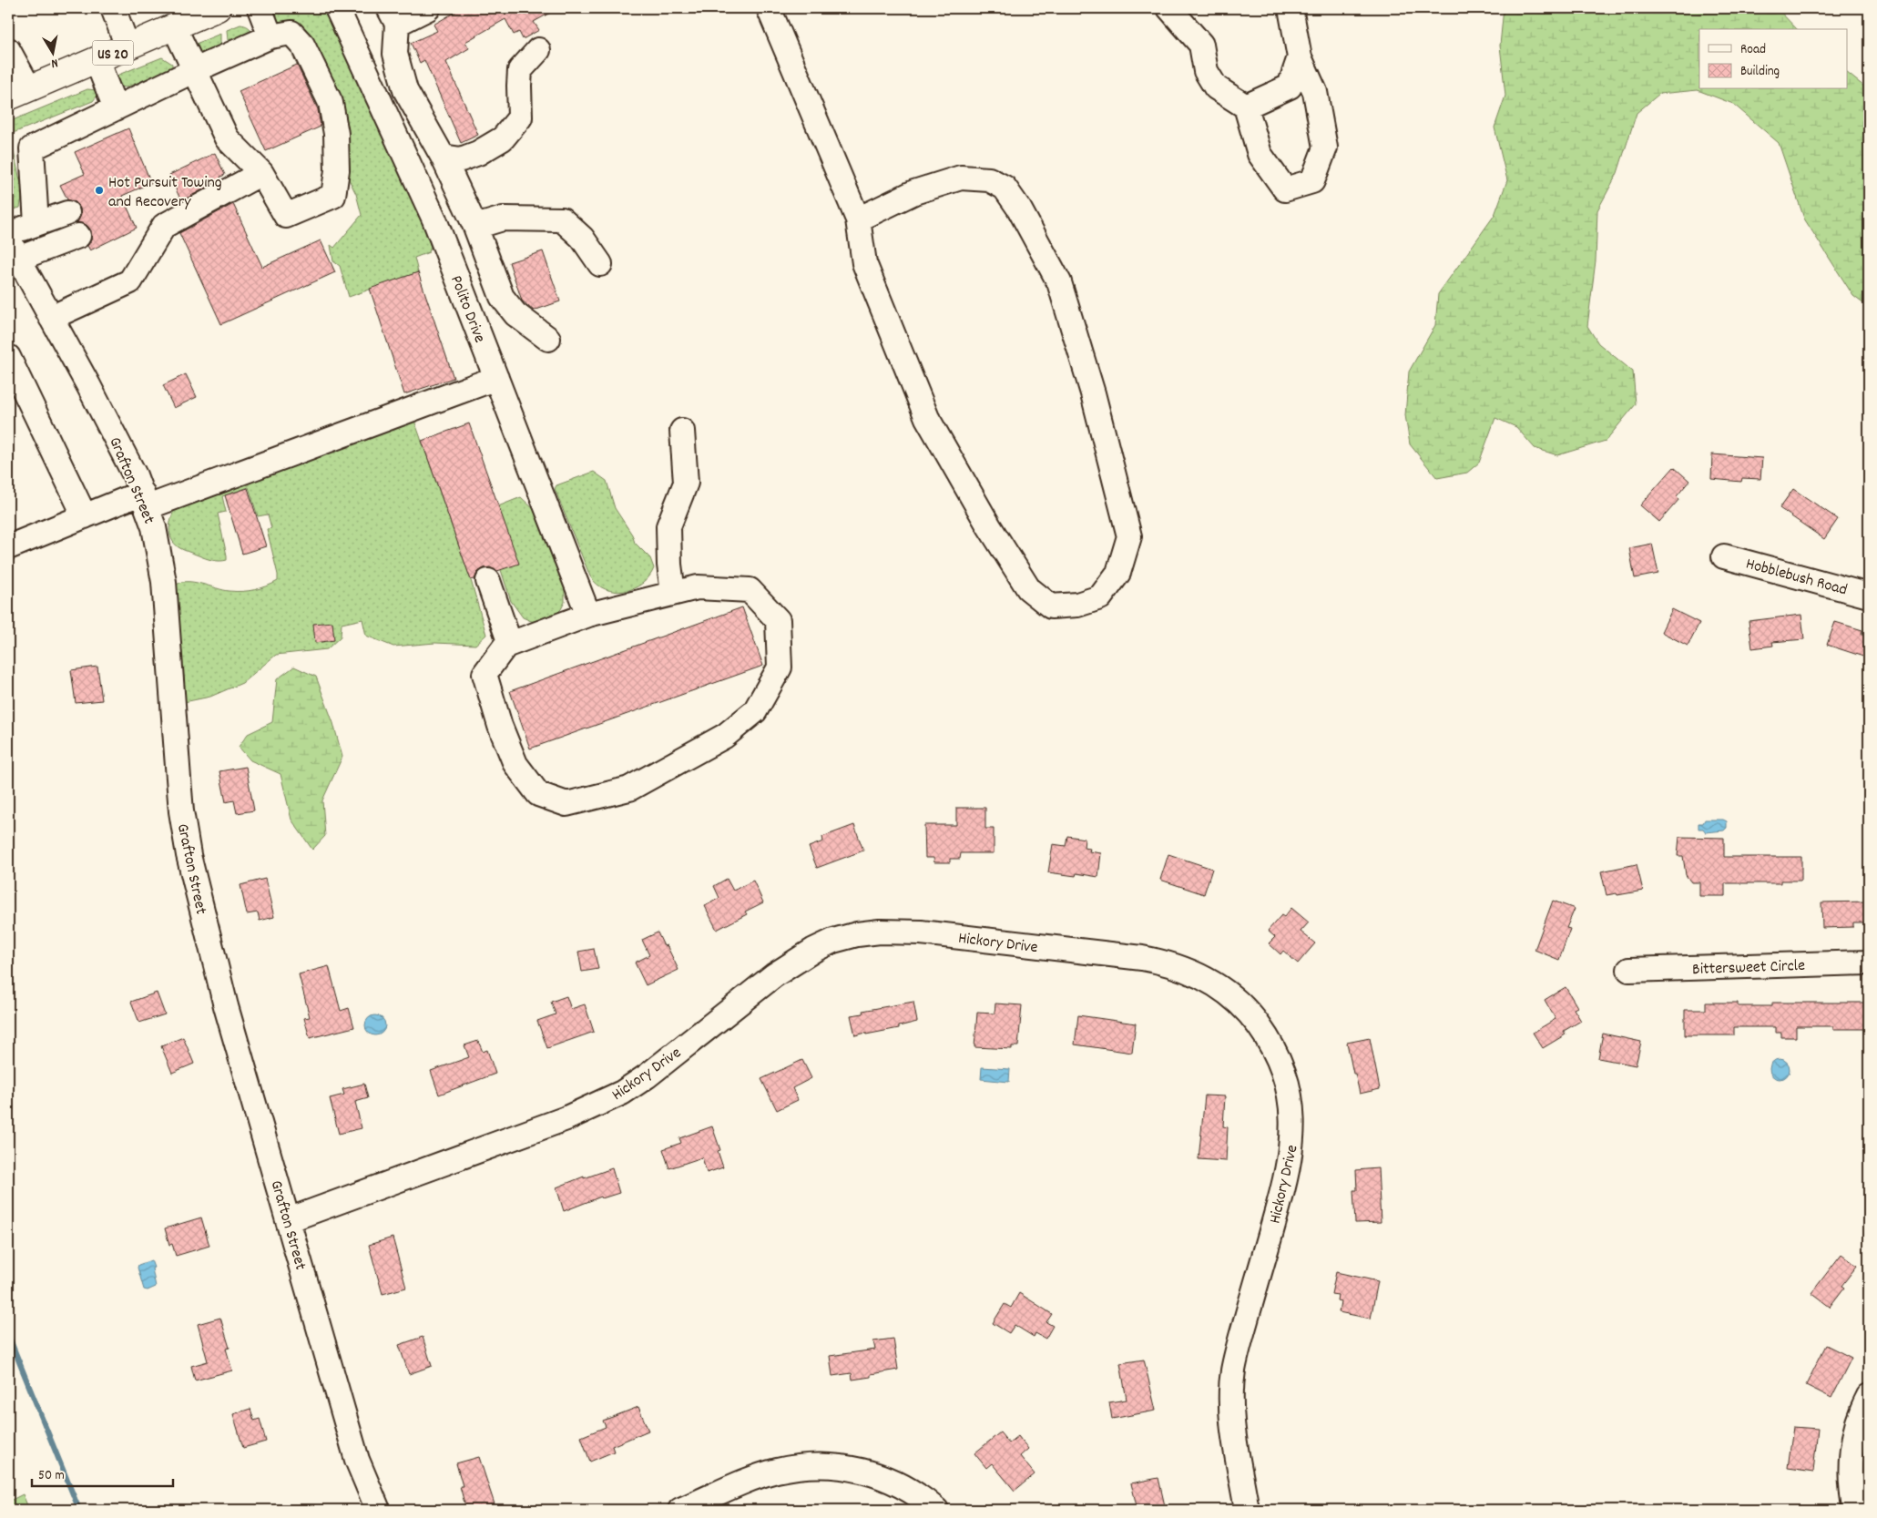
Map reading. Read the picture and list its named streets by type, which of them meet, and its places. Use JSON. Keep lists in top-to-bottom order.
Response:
{
  "streets": {
    "main road": ["US 20"],
    "street": [
      "Polito Drive",
      "Grafton Street",
      "Hobblebush Road",
      "Hickory Drive",
      "Bittersweet Circle"
    ]
  },
  "crossings": [
    ["Grafton Street", "Hickory Drive"]
  ],
  "places": ["Hot Pursuit Towing and Recovery"],
  "legend": ["Road", "Building"],
  "scale_bar": "50 m",
  "north": "bottom"
}
